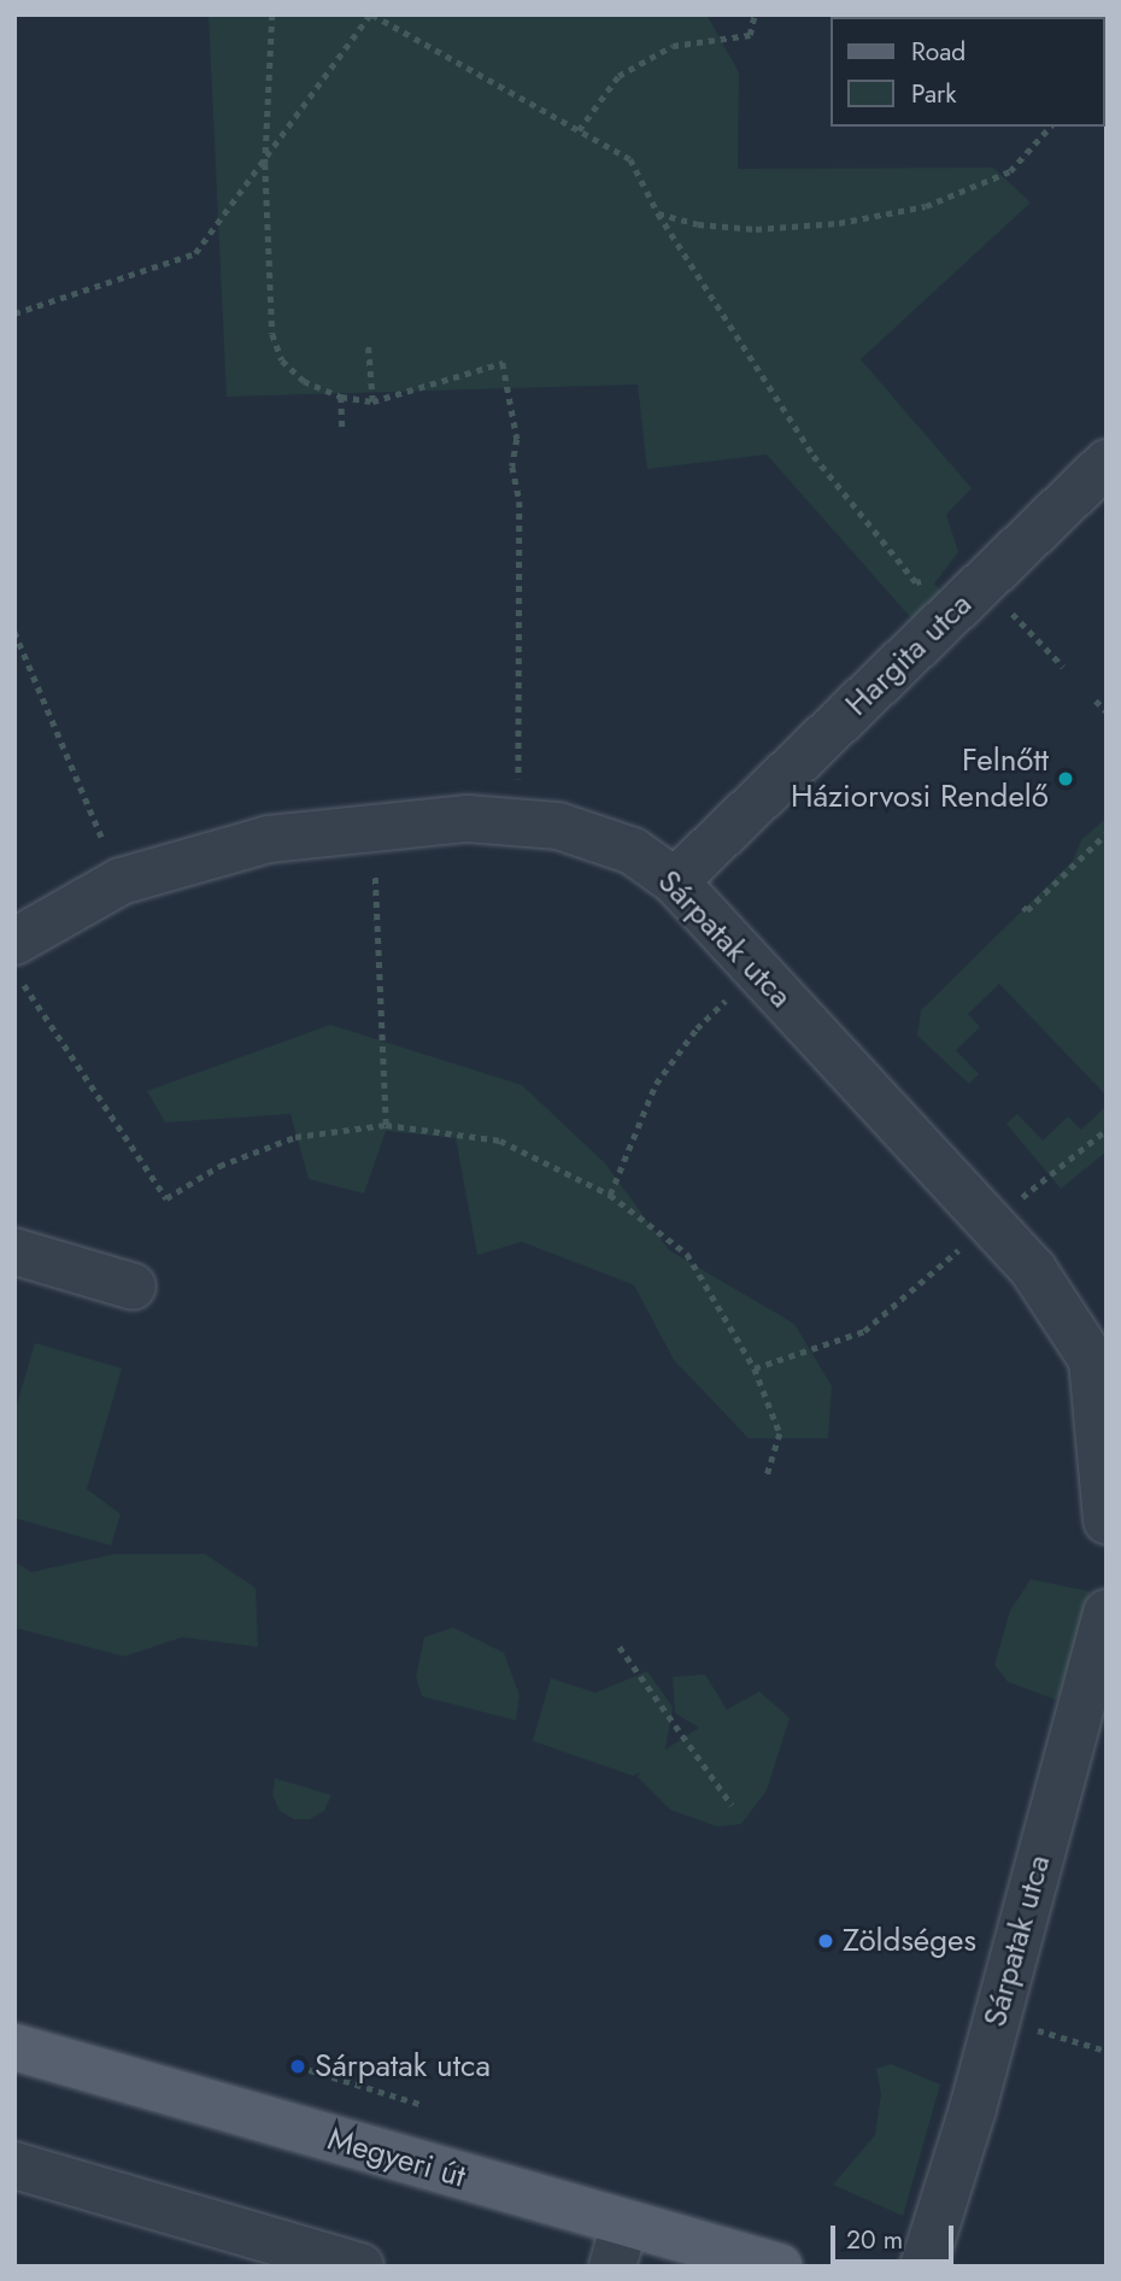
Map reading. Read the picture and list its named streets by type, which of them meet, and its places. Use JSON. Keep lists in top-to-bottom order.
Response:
{
  "streets": {
    "main road": ["Megyeri út"],
    "street": ["Hargita utca", "Sárpatak utca"]
  },
  "crossings": [
    ["Hargita utca", "Sárpatak utca"]
  ],
  "places": ["Felnőtt Háziorvosi Rendelő", "Zöldséges", "Sárpatak utca"],
  "legend": ["Road", "Park"],
  "scale_bar": "20 m"
}
